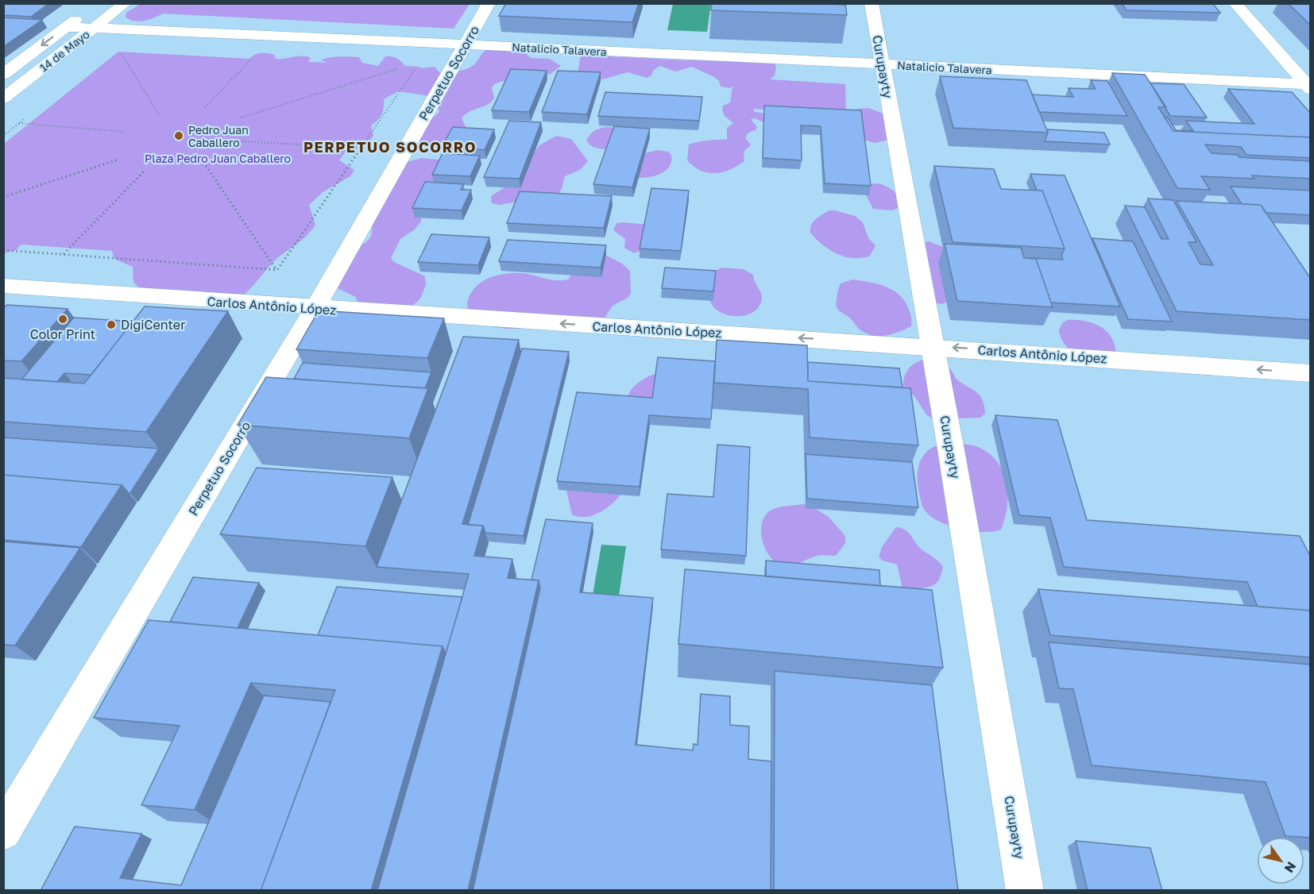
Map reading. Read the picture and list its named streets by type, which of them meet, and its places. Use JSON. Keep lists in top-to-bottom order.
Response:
{
  "streets": {
    "street": [
      "Natalicio Talavera",
      "14 de Mayo",
      "Curupayty",
      "Perpetuo Socorro",
      "Carlos Antônio López"
    ]
  },
  "crossings": [
    ["Natalicio Talavera", "14 de Mayo"],
    ["Natalicio Talavera", "Curupayty"],
    ["Natalicio Talavera", "Perpetuo Socorro"],
    ["Curupayty", "Carlos Antônio López"],
    ["Perpetuo Socorro", "Carlos Antônio López"]
  ],
  "one_way": ["Carlos Antônio López"],
  "districts": ["PERPETUO SOCORRO"],
  "parks": ["Plaza Pedro Juan Caballero"],
  "places": ["Pedro Juan Caballero", "Color Print", "DigiCenter"],
  "north": "bottom right"
}
